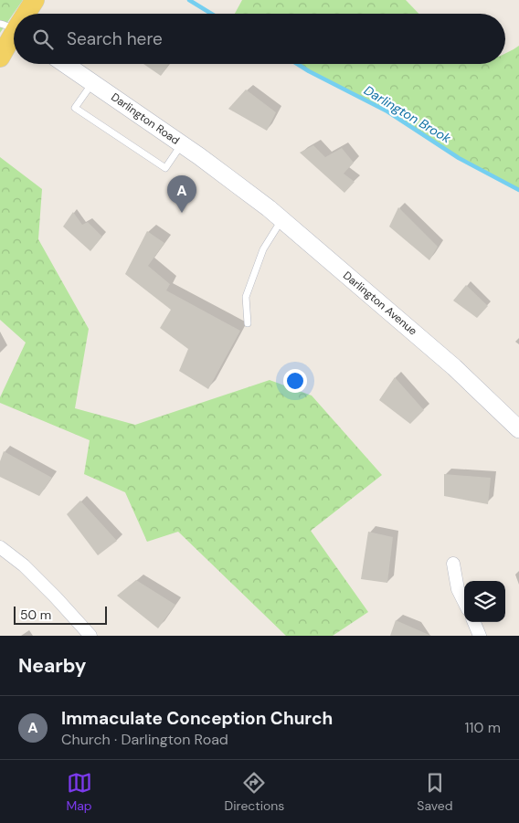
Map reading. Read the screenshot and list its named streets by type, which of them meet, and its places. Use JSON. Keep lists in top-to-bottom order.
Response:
{
  "streets": {
    "main road": ["Darlington Road", "Darlington Avenue"]
  },
  "crossings": [
    ["Darlington Road", "Darlington Avenue"]
  ],
  "water": ["Darlington Brook"],
  "scale_bar": "50 m",
  "page": {
    "search": "Search here",
    "pins": "A",
    "scale": "50 m",
    "heading": "Nearby",
    "list": [
      {
        "mark": "A",
        "name": "Immaculate Conception Church",
        "note": "Church · Darlington Road",
        "value": "110 m"
      }
    ],
    "nav": ["Map", "Directions", "Saved"]
  }
}
